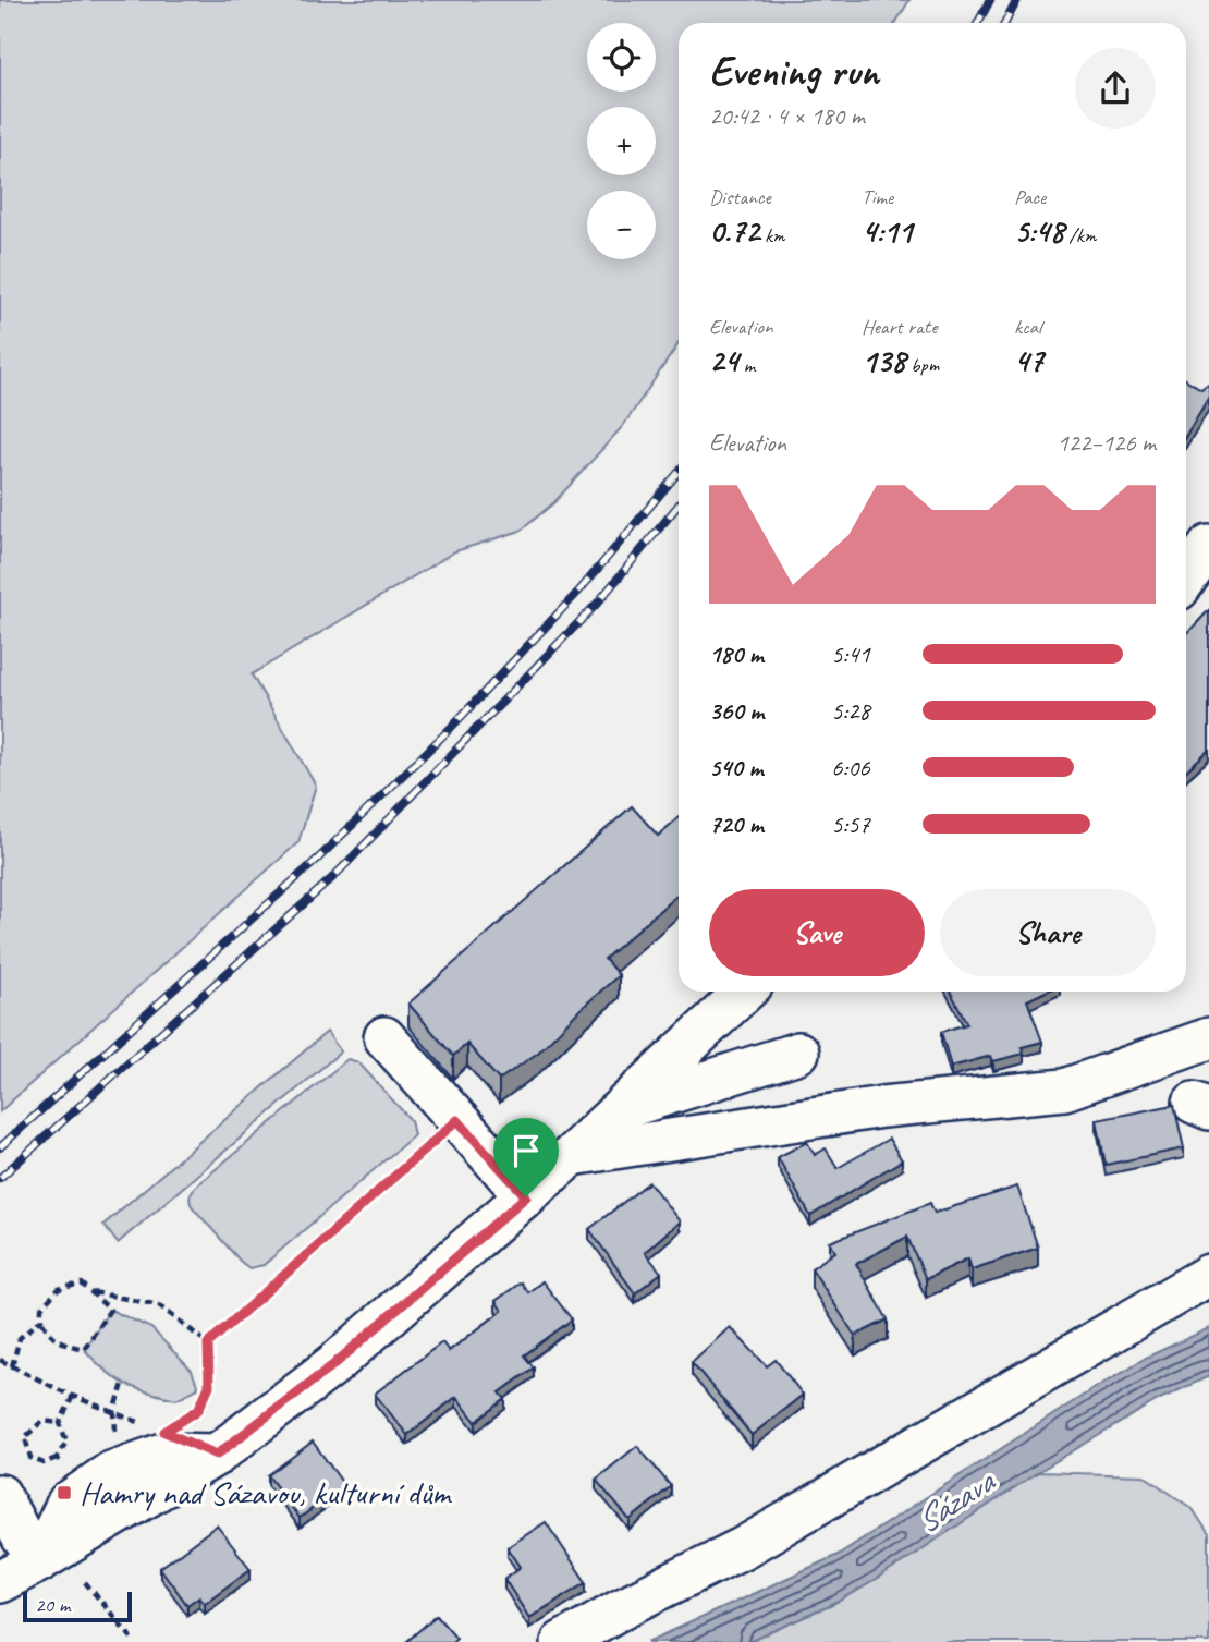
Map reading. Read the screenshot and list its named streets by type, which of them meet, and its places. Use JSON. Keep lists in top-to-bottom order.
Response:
{
  "water": ["Sázava"],
  "places": {
    "transit": ["Hamry nad Sázavou, kulturní dům"]
  },
  "scale_bar": "20 m",
  "page": {
    "map_buttons": ["+", "−"],
    "heading": ["Evening run", "20:42 · 4 × 180 m"],
    "stats": [
      ["Distance", "0.72 km"],
      ["Time", "4:11"],
      ["Pace", "5:48 /km"],
      ["Elevation", "24 m"],
      ["Heart rate", "138 bpm"],
      ["kcal", "47"]
    ],
    "chart": ["Elevation", "122–126 m"],
    "list": [
      {
        "name": "180 m",
        "note": "5:41"
      },
      {
        "name": "360 m",
        "note": "5:28"
      },
      {
        "name": "540 m",
        "note": "6:06"
      },
      {
        "name": "720 m",
        "note": "5:57"
      }
    ],
    "buttons": ["Save", "Share"],
    "scale": "20 m"
  }
}
